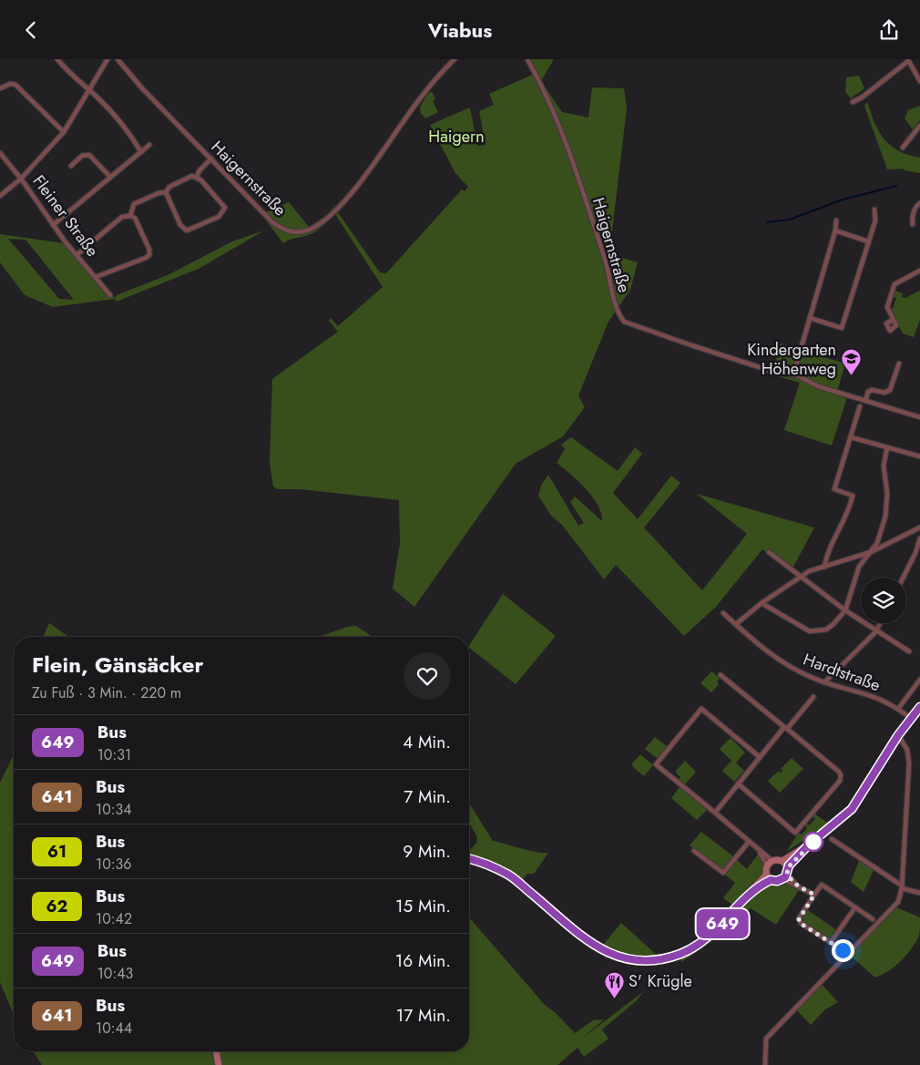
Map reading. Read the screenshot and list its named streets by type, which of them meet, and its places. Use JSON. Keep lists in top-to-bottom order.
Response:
{
  "streets": {
    "street": ["Haigernstraße", "Fleiner Straße", "Hardtstraße"]
  },
  "parks": ["Haigern"],
  "places": {
    "school or university": ["Kindergarten Höhenweg"],
    "restaurant": ["S' Krügle"]
  },
  "lines": ["bus line 649"],
  "page": {
    "header": "Viabus",
    "on_map": "649",
    "heading": ["Flein, Gänsäcker", "Zu Fuß · 3 Min. · 220 m"],
    "list": [
      {
        "mark": "649",
        "name": "Bus",
        "note": "10:31",
        "value": "4 Min."
      },
      {
        "mark": "641",
        "name": "Bus",
        "note": "10:34",
        "value": "7 Min."
      },
      {
        "mark": "61",
        "name": "Bus",
        "note": "10:36",
        "value": "9 Min."
      },
      {
        "mark": "62",
        "name": "Bus",
        "note": "10:42",
        "value": "15 Min."
      },
      {
        "mark": "649",
        "name": "Bus",
        "note": "10:43",
        "value": "16 Min."
      },
      {
        "mark": "641",
        "name": "Bus",
        "note": "10:44",
        "value": "17 Min."
      }
    ]
  }
}
